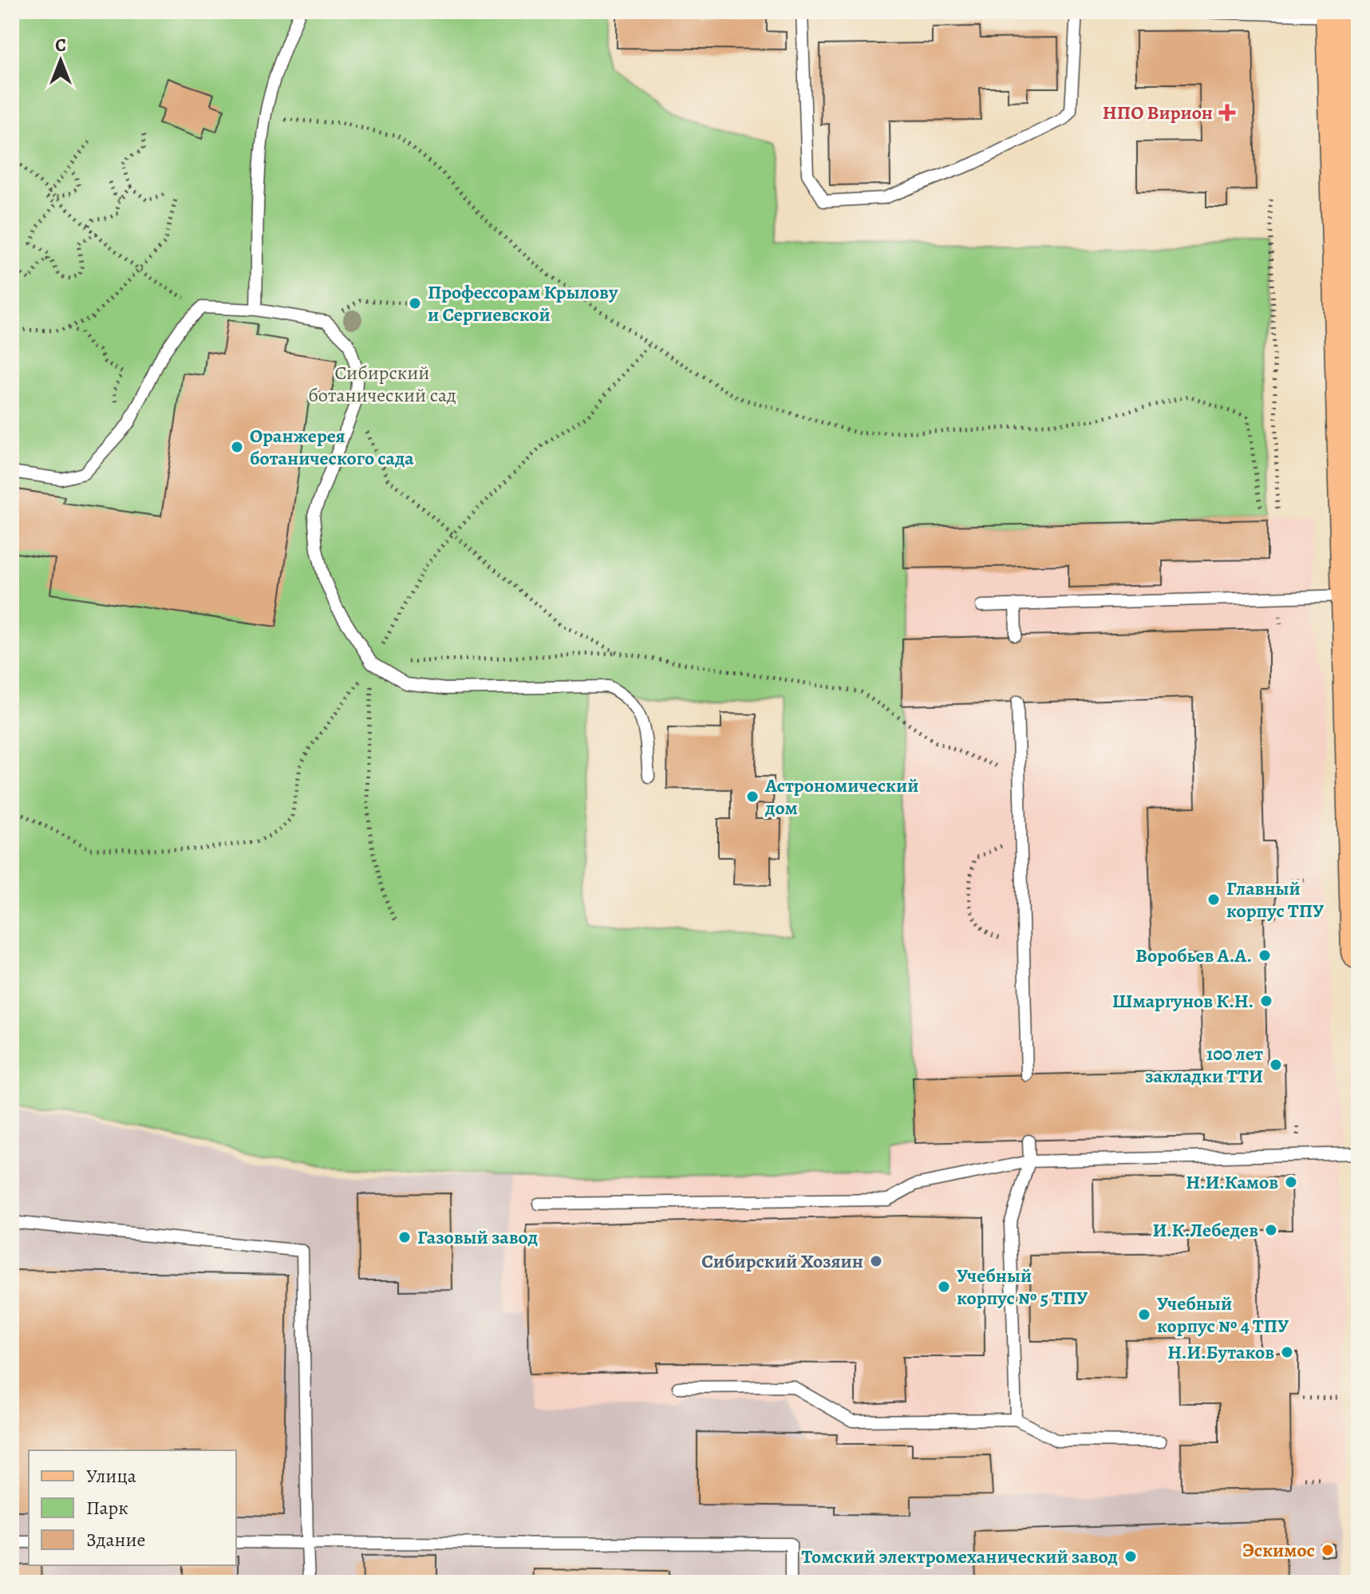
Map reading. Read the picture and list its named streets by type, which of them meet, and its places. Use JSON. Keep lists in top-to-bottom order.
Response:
{
  "parks": ["Сибирский ботанический сад"],
  "places": {
    "health": ["НПО Вирион"],
    "other": [
      "Профессорам Крылову и Сергиевской",
      "Оранжерея ботанического сада",
      "Астрономический дом",
      "Главный корпус ТПУ",
      "Воробьев А.А.",
      "Шмаргунов К.Н.",
      "100 лет закладки ТТИ",
      "Н.И.Камов",
      "И.К.Лебедев",
      "Газовый завод",
      "Сибирский Хозяин",
      "Учебный корпус № 5 ТПУ",
      "Учебный корпус № 4 ТПУ",
      "Н.И.Бутаков",
      "Эскимос",
      "Томский электромеханический завод"
    ]
  },
  "legend": ["Улица", "Парк", "Здание"],
  "north": "top"
}
